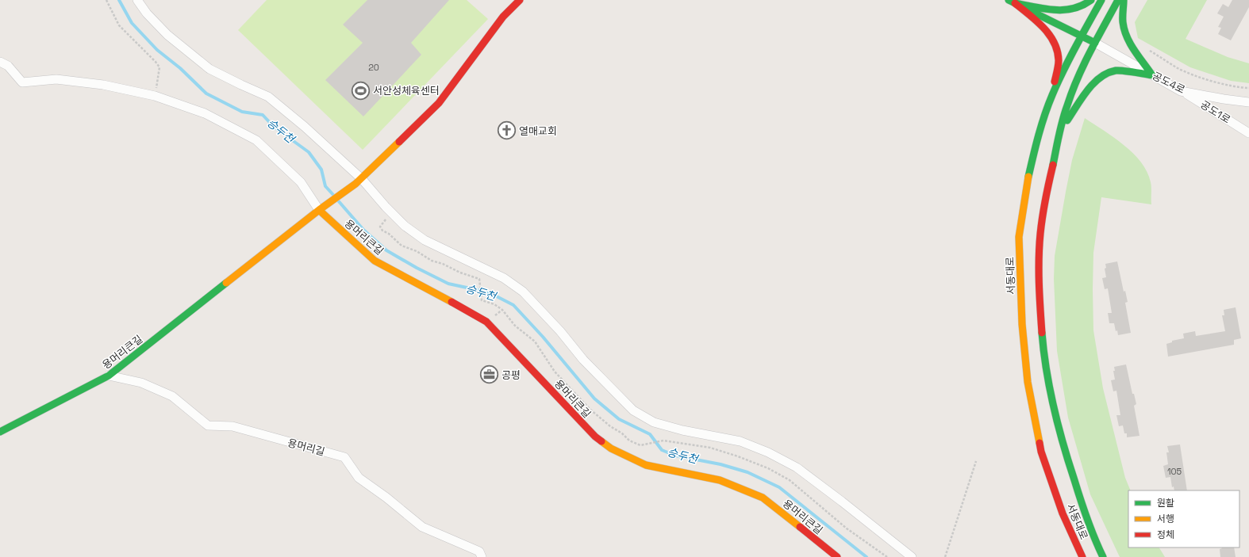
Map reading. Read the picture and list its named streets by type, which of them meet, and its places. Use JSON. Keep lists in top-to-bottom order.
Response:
{
  "streets": {
    "main road": ["용머리큰길", "서동대로"],
    "street": ["공도4로", "공도1로", "용머리길"]
  },
  "crossings": [
    ["공도4로", "공도1로"],
    ["공도4로", "서동대로"],
    ["용머리큰길", "용머리길"]
  ],
  "water": ["승두천"],
  "places": {
    "sports": ["서안성체육센터"],
    "church": ["열매교회"],
    "office": ["공평"]
  },
  "house_numbers": ["20", "105"],
  "legend": ["원활", "서행", "정체"]
}
